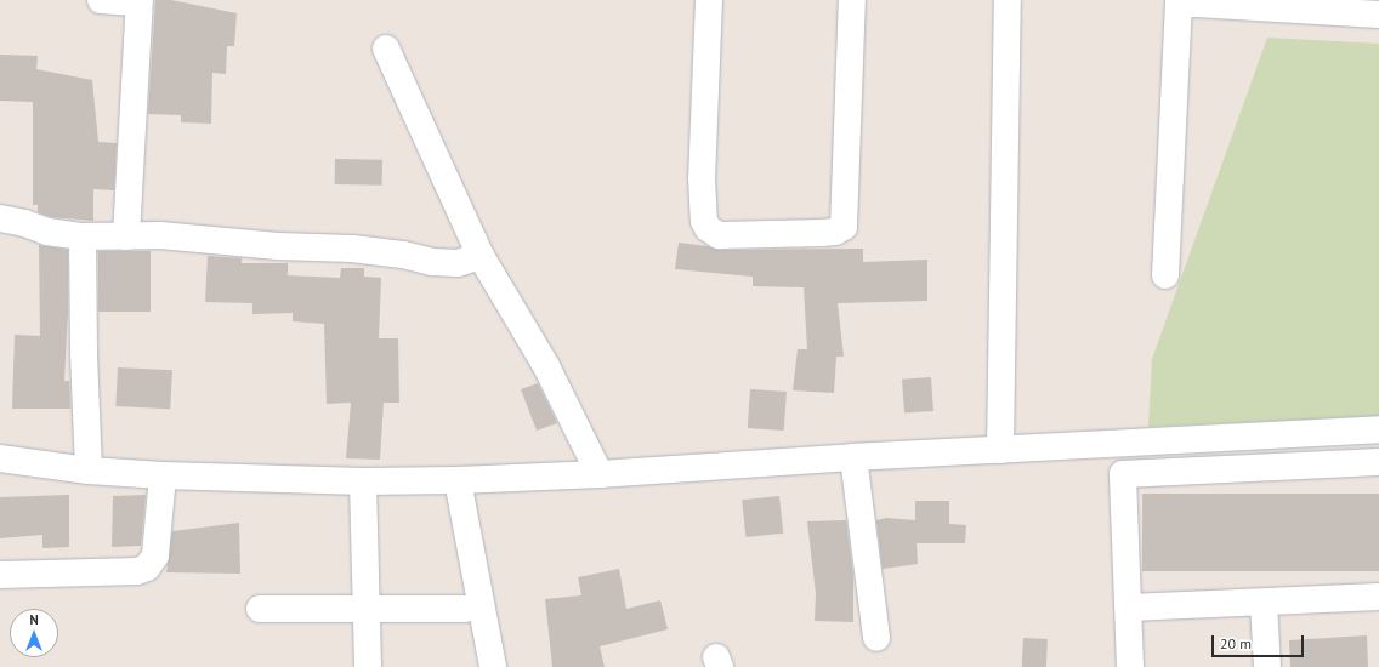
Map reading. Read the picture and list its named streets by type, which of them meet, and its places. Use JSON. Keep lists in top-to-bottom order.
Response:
{
  "scale_bar": "20 m",
  "north": "top"
}
